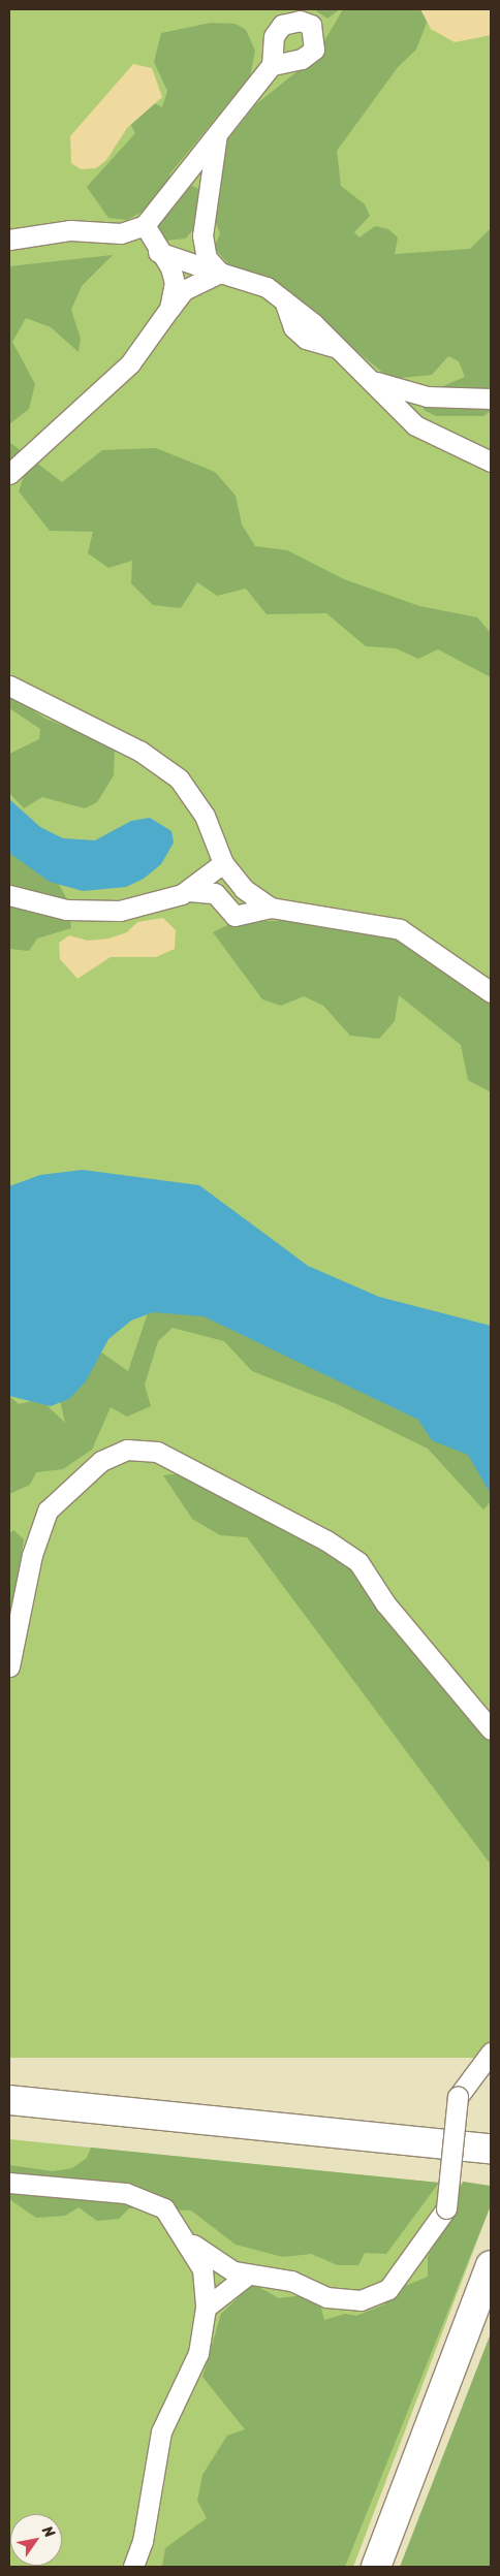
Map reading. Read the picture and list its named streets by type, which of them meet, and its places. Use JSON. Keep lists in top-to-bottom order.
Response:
{
  "north": "top right"
}
